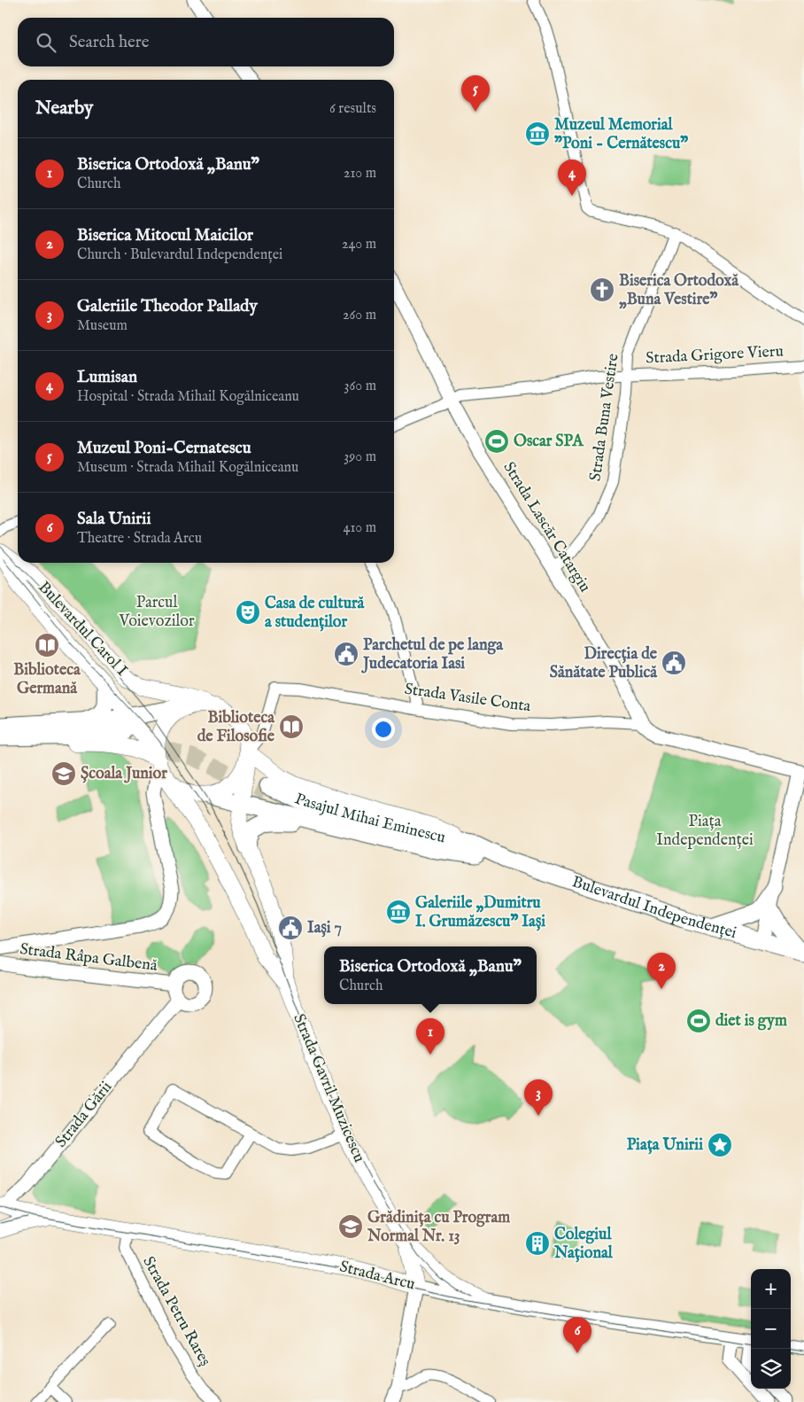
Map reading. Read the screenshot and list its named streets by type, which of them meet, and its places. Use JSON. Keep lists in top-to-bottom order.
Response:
{
  "streets": {
    "main road": [
      "Bulevardul Carol I",
      "Pasajul Mihai Eminescu",
      "Bulevardul Independenței",
      "Strada Gavril Muzicescu",
      "Strada Arcu"
    ],
    "street": [
      "Strada Grigore Vieru",
      "Strada Buna Vestire",
      "Strada Lascăr Catargiu",
      "Strada Vasile Conta",
      "Strada Râpa Galbenă",
      "Strada Gării",
      "Strada Petru Rareș"
    ]
  },
  "crossings": [
    ["Strada Grigore Vieru", "Strada Buna Vestire"],
    ["Strada Grigore Vieru", "Strada Lascăr Catargiu"],
    ["Strada Buna Vestire", "Strada Lascăr Catargiu"],
    ["Strada Lascăr Catargiu", "Strada Vasile Conta"],
    ["Bulevardul Carol I", "Strada Vasile Conta"],
    ["Bulevardul Carol I", "Strada Gavril Muzicescu"],
    ["Strada Vasile Conta", "Strada Gavril Muzicescu"],
    ["Pasajul Mihai Eminescu", "Bulevardul Independenței"],
    ["Strada Râpa Galbenă", "Strada Gării"],
    ["Strada Gavril Muzicescu", "Strada Arcu"],
    ["Strada Gării", "Strada Arcu"],
    ["Strada Arcu", "Strada Petru Rareș"]
  ],
  "parks": ["Parcul Voievozilor", "Piața Independenței"],
  "places": {
    "museum": ["Muzeul Memorial \"Poni - Cernătescu\"", "Galeriile „Dumitru I. Grumăzescu” Iași"],
    "church": ["Biserica Ortodoxă „Buna Vestire”"],
    "sports": ["Oscar SPA", "diet is gym"],
    "theatre": ["Casa de cultură a studenților"],
    "library": ["Biblioteca Germană", "Biblioteca de Filosofie"],
    "public building": ["Parchetul de pe langa Judecatoria Iasi", "Direcția de Sănătate Publică", "Iași 7"],
    "school or university": ["Școala Junior", "Grădinița cu Program Normal Nr. 13"],
    "place": ["Piața Unirii"],
    "building": ["Colegiul Național"]
  },
  "page": {
    "search": "Search here",
    "pins": [
      "5",
      "4",
      "2",
      "1",
      "3",
      "6"
    ],
    "heading": ["Nearby", "6 results"],
    "list": [
      {
        "mark": "1",
        "name": "Biserica Ortodoxă „Banu”",
        "note": "Church",
        "value": "210 m"
      },
      {
        "mark": "2",
        "name": "Biserica Mitocul Maicilor",
        "note": "Church · Bulevardul Independenței",
        "value": "240 m"
      },
      {
        "mark": "3",
        "name": "Galeriile Theodor Pallady",
        "note": "Museum",
        "value": "260 m"
      },
      {
        "mark": "4",
        "name": "Lumisan",
        "note": "Hospital · Strada Mihail Kogălniceanu",
        "value": "360 m"
      },
      {
        "mark": "5",
        "name": "Muzeul Poni-Cernatescu",
        "note": "Museum · Strada Mihail Kogălniceanu",
        "value": "390 m"
      },
      {
        "mark": "6",
        "name": "Sala Unirii",
        "note": "Theatre · Strada Arcu",
        "value": "410 m"
      }
    ],
    "popup": ["Biserica Ortodoxă „Banu”", "Church"],
    "map_buttons": ["+", "−"]
  }
}
